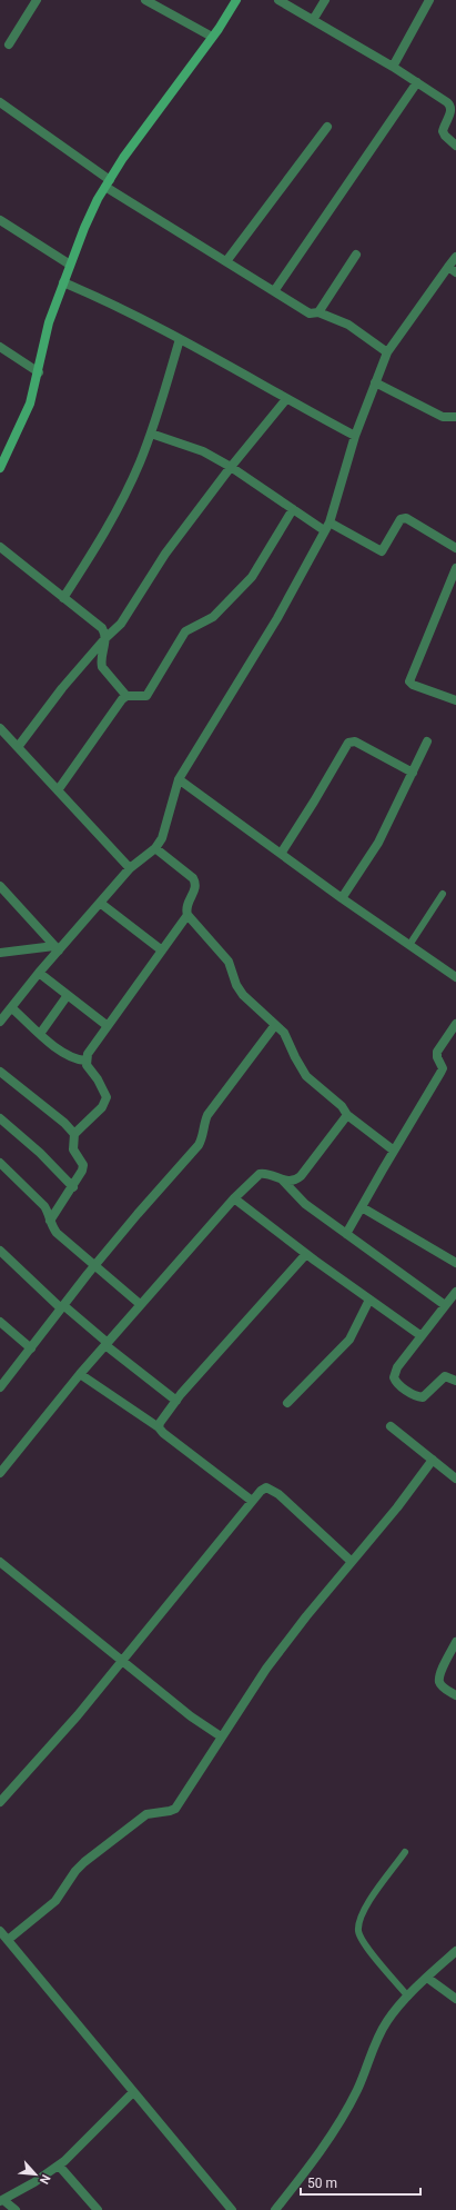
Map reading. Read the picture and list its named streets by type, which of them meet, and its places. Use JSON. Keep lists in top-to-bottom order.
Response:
{
  "scale_bar": "50 m",
  "north": "bottom right"
}
